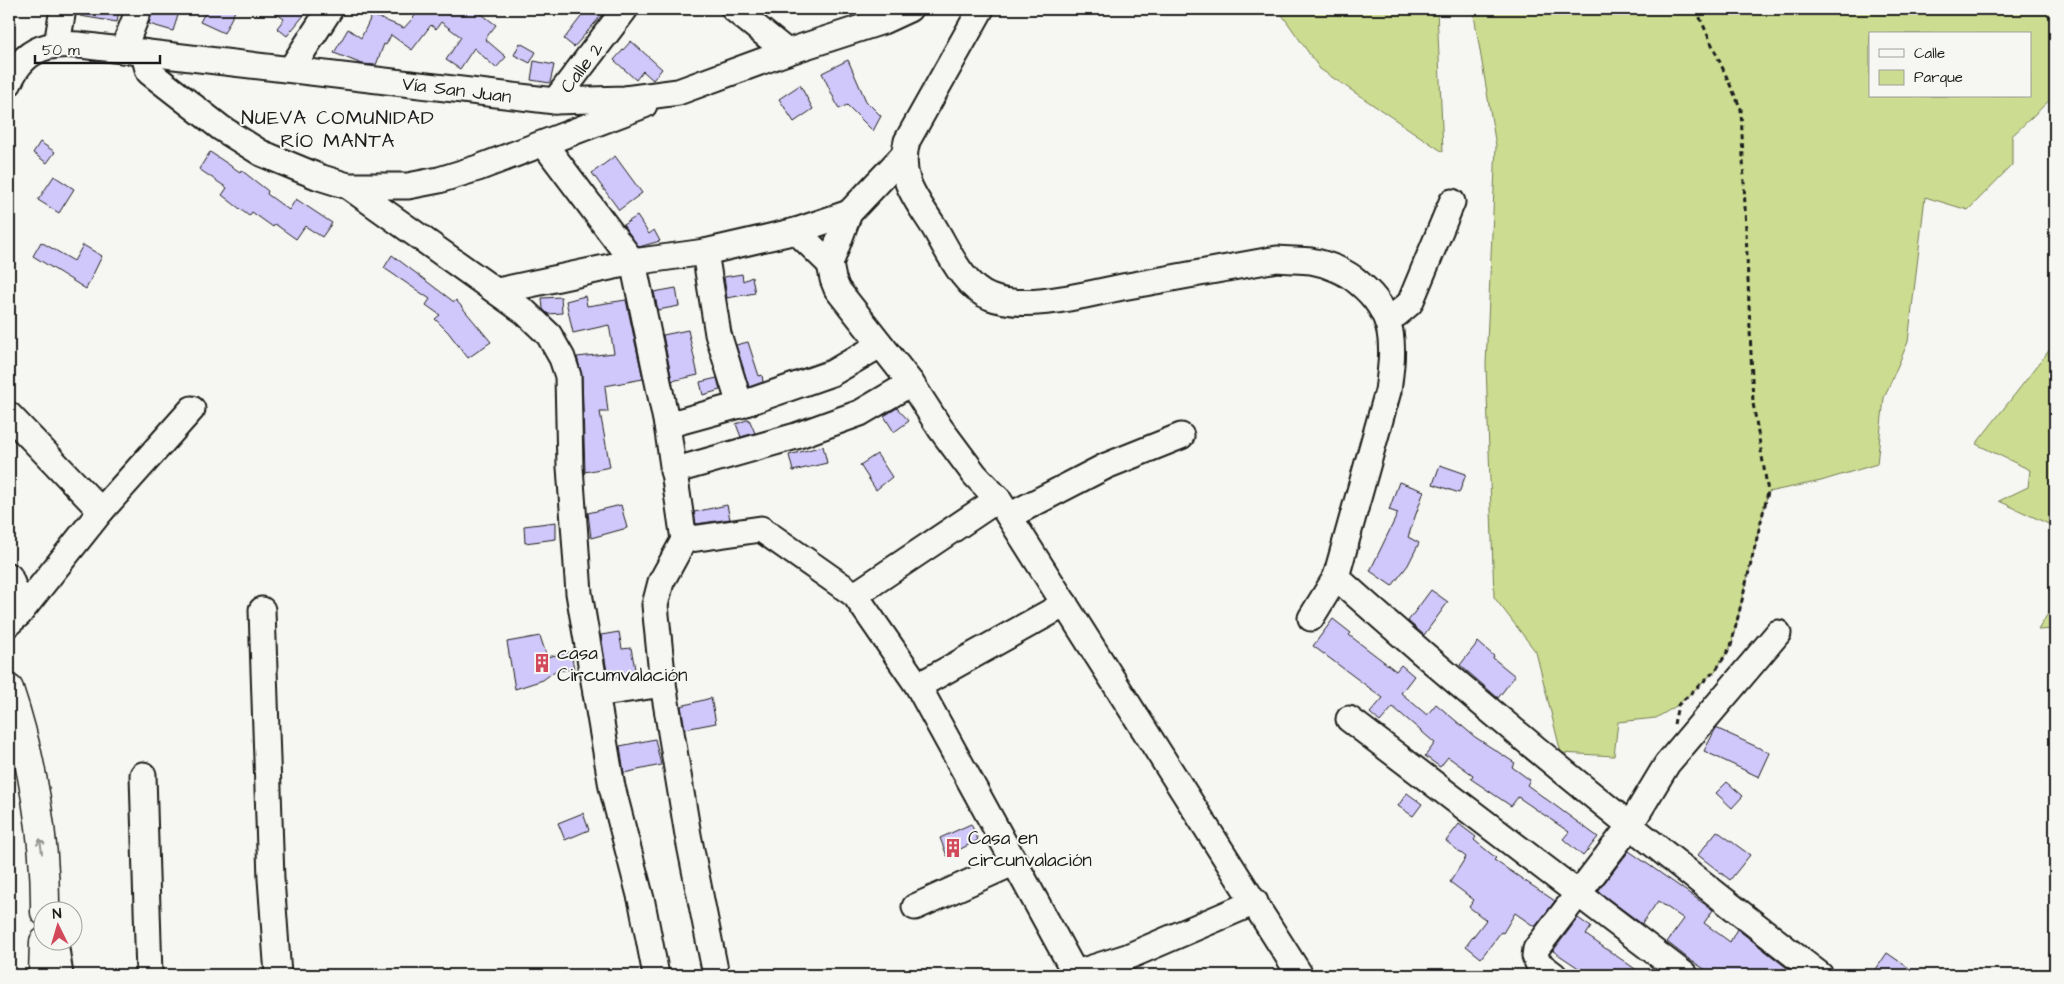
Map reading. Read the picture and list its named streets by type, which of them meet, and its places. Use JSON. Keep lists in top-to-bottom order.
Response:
{
  "streets": {
    "street": ["Calle 2", "Vía San Juan"]
  },
  "crossings": [
    ["Calle 2", "Vía San Juan"]
  ],
  "districts": ["NUEVA COMUNIDAD RÍO MANTA"],
  "places": {
    "building": ["casa Circumvalación", "Casa en circunvalación"]
  },
  "legend": ["Calle", "Parque"],
  "scale_bar": "50 m",
  "north": "top"
}
